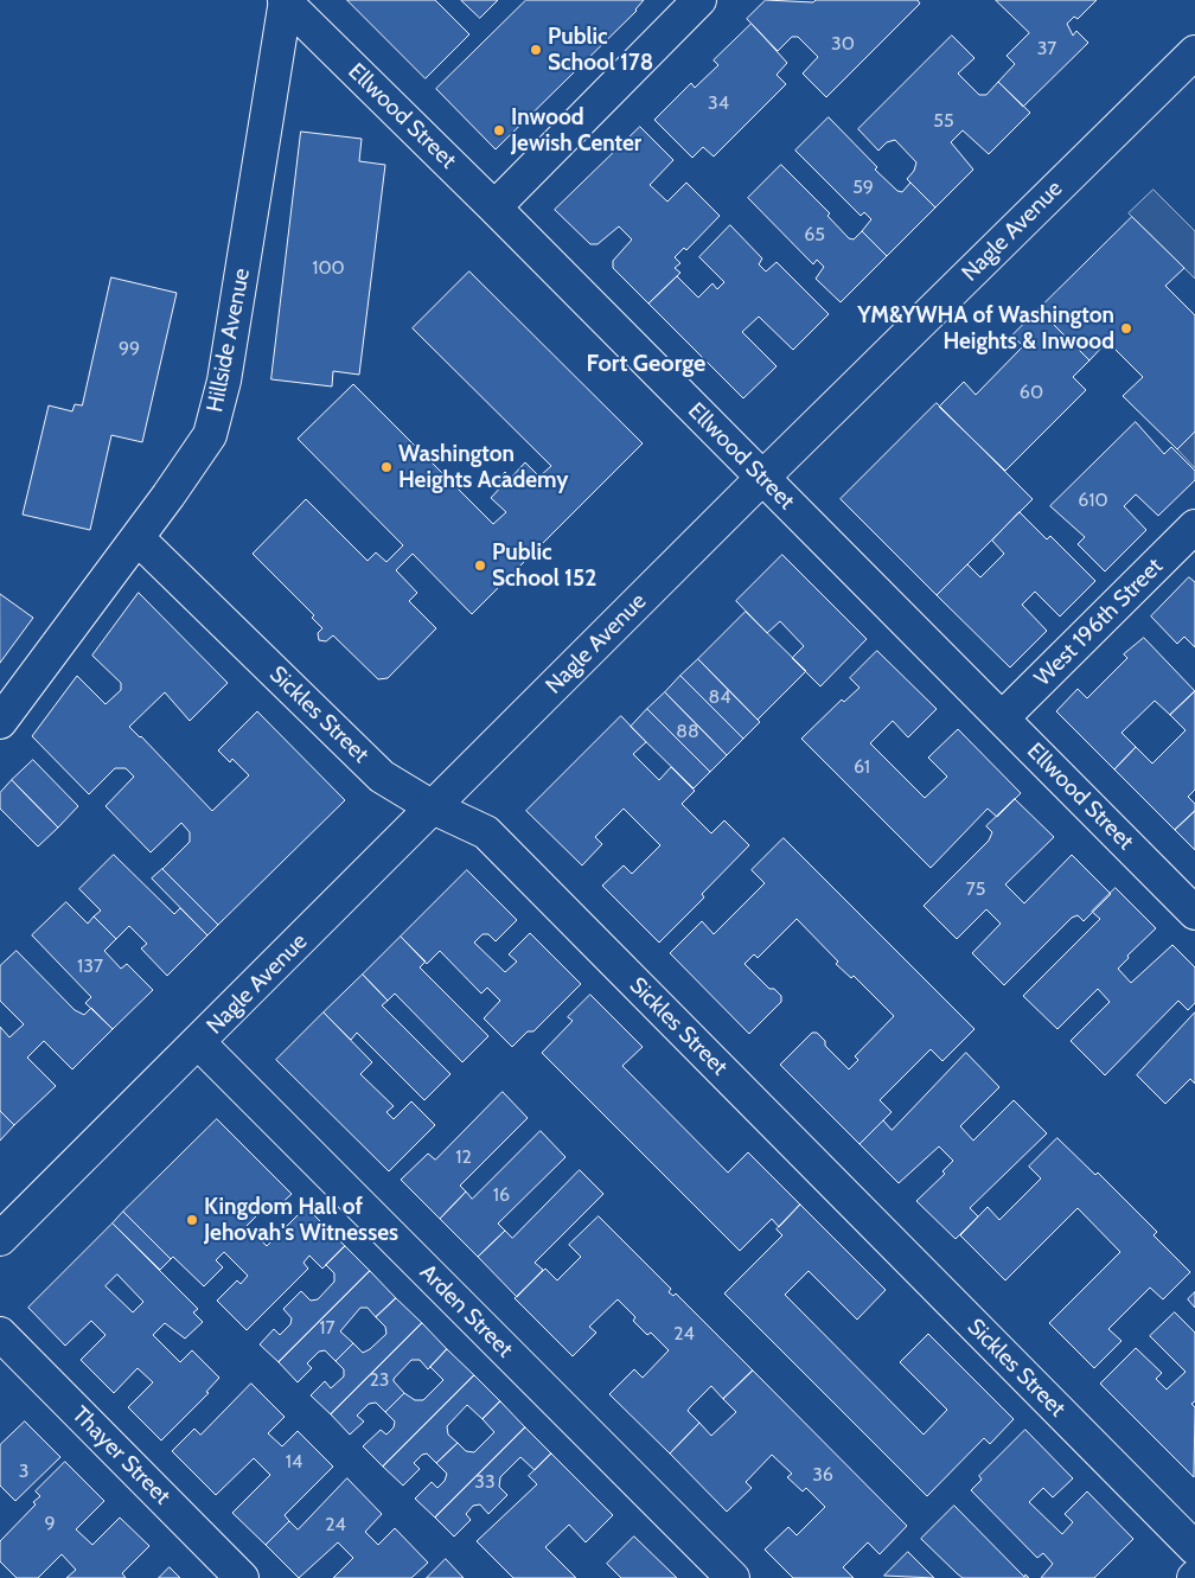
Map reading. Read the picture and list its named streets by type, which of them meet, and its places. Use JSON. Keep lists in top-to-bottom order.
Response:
{
  "streets": {
    "street": [
      "Ellwood Street",
      "Nagle Avenue",
      "Hillside Avenue",
      "West 196th Street",
      "Sickles Street",
      "Arden Street",
      "Thayer Street"
    ]
  },
  "crossings": [
    ["Ellwood Street", "Nagle Avenue"],
    ["Ellwood Street", "Hillside Avenue"],
    ["Ellwood Street", "West 196th Street"],
    ["Nagle Avenue", "Sickles Street"],
    ["Nagle Avenue", "Arden Street"],
    ["Hillside Avenue", "Sickles Street"]
  ],
  "districts": ["Fort George"],
  "places": [
    "Public School 178",
    "Inwood Jewish Center",
    "YM&YWHA of Washington Heights & Inwood",
    "Washington Heights Academy",
    "Public School 152",
    "Kingdom Hall of Jehovah's Witnesses"
  ],
  "house_numbers": [
    "30",
    "37",
    "34",
    "55",
    "59",
    "65",
    "100",
    "99",
    "60",
    "610",
    "84",
    "88",
    "61",
    "75",
    "137",
    "12",
    "16",
    "17",
    "24",
    "23",
    "14",
    "3",
    "36",
    "33",
    "9",
    "24"
  ]
}
